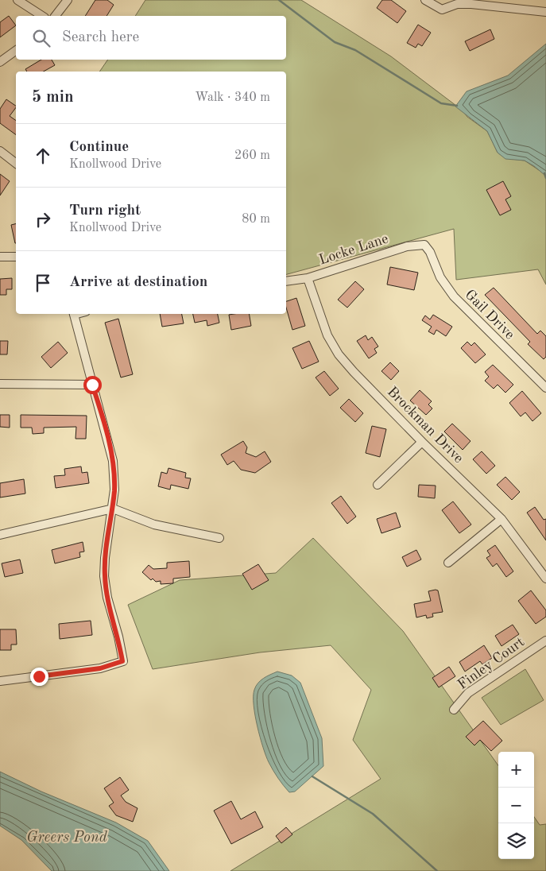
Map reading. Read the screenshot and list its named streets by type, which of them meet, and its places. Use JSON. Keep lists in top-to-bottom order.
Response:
{
  "streets": {
    "street": [
      "Locke Lane",
      "Gail Drive",
      "Brockman Drive",
      "Finley Court"
    ]
  },
  "crossings": [
    ["Locke Lane", "Gail Drive"],
    ["Locke Lane", "Brockman Drive"]
  ],
  "water": ["Greers Pond"],
  "page": {
    "search": "Search here",
    "heading": ["5 min", "Walk · 340 m"],
    "list": [
      ["Continue", "Knollwood Drive", "260 m"],
      ["Turn right", "Knollwood Drive", "80 m"],
      "Arrive at destination"
    ],
    "map_buttons": ["+", "−"]
  }
}
